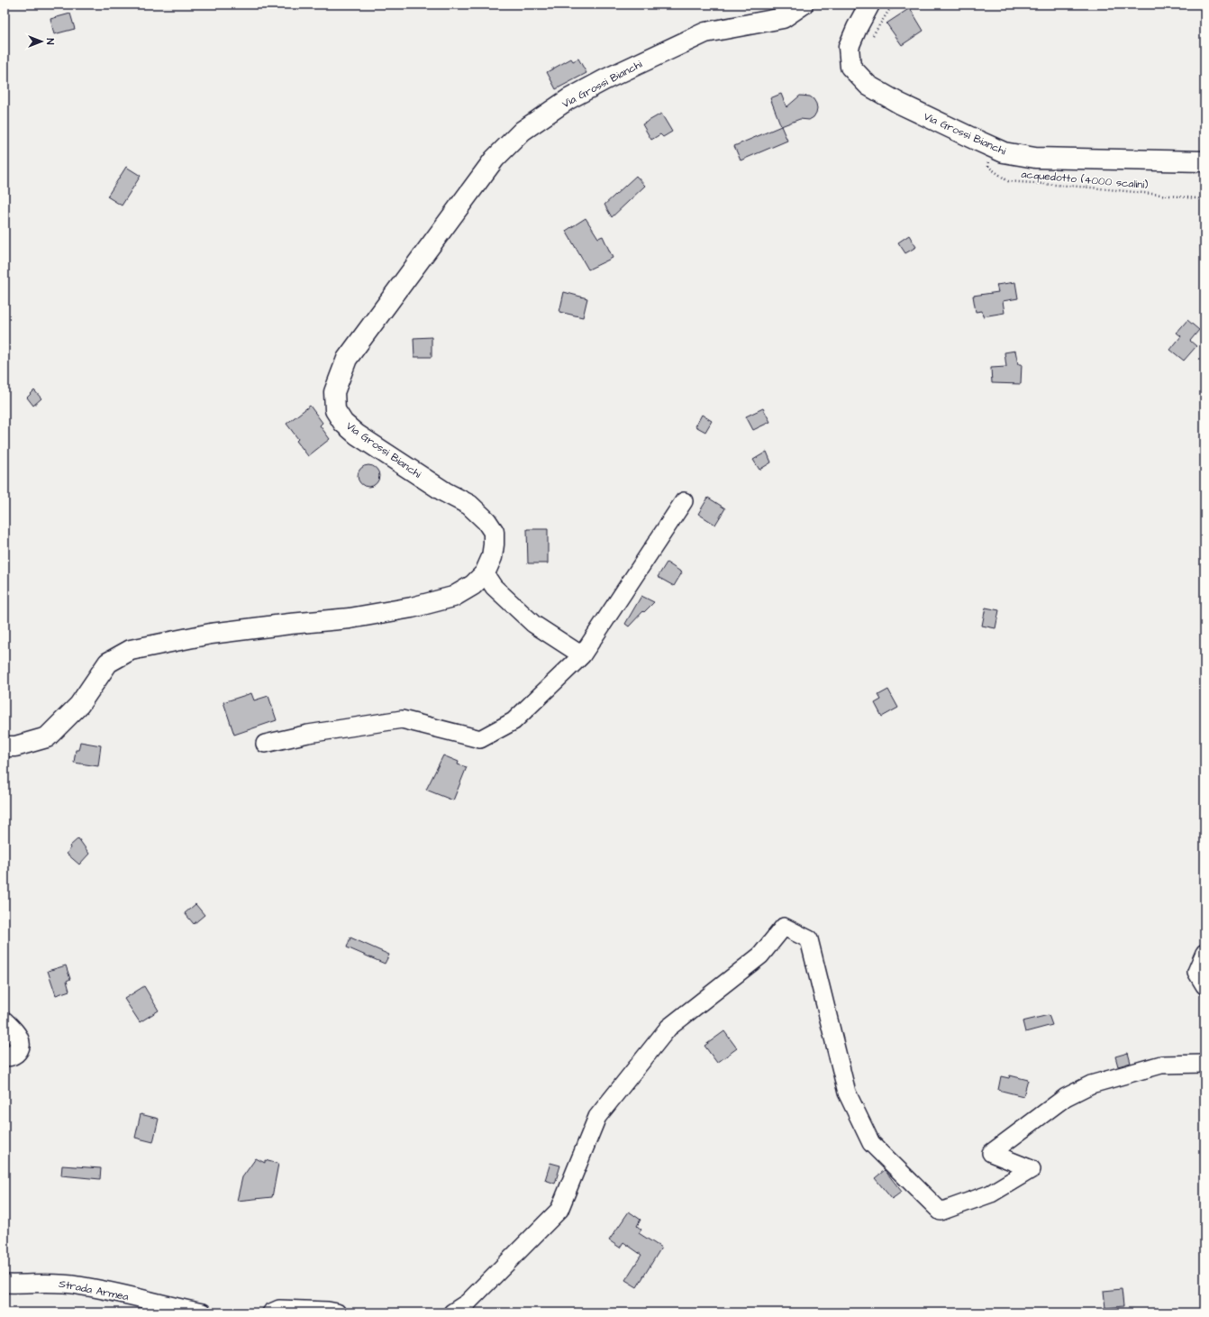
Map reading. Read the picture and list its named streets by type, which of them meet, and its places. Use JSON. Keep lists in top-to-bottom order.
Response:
{
  "streets": {
    "main road": ["Via Grossi Bianchi"],
    "street": ["Strada Armea"],
    "path": ["acquedotto (4000 scalini)"]
  },
  "crossings": [
    ["Via Grossi Bianchi", "acquedotto (4000 scalini)"]
  ],
  "north": "right"
}
